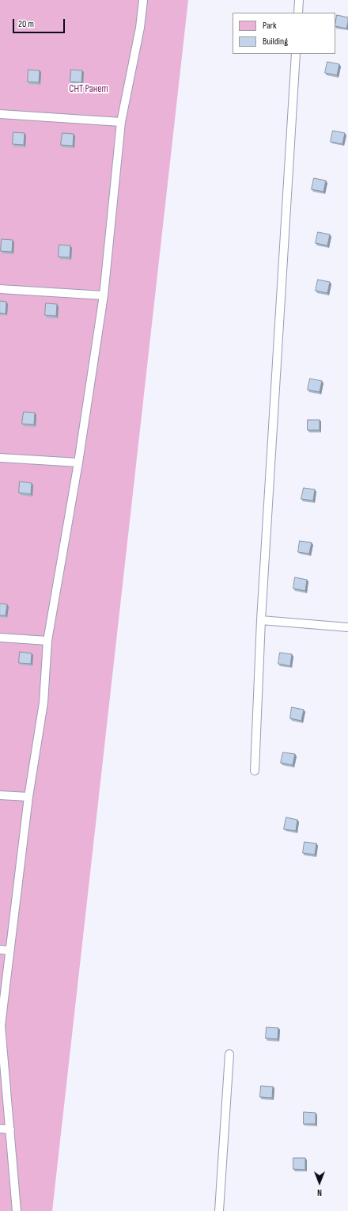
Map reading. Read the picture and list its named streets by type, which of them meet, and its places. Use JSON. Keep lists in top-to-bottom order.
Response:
{
  "parks": ["СНТ Ранет"],
  "legend": ["Park", "Building"],
  "scale_bar": "20 m",
  "north": "bottom"
}
